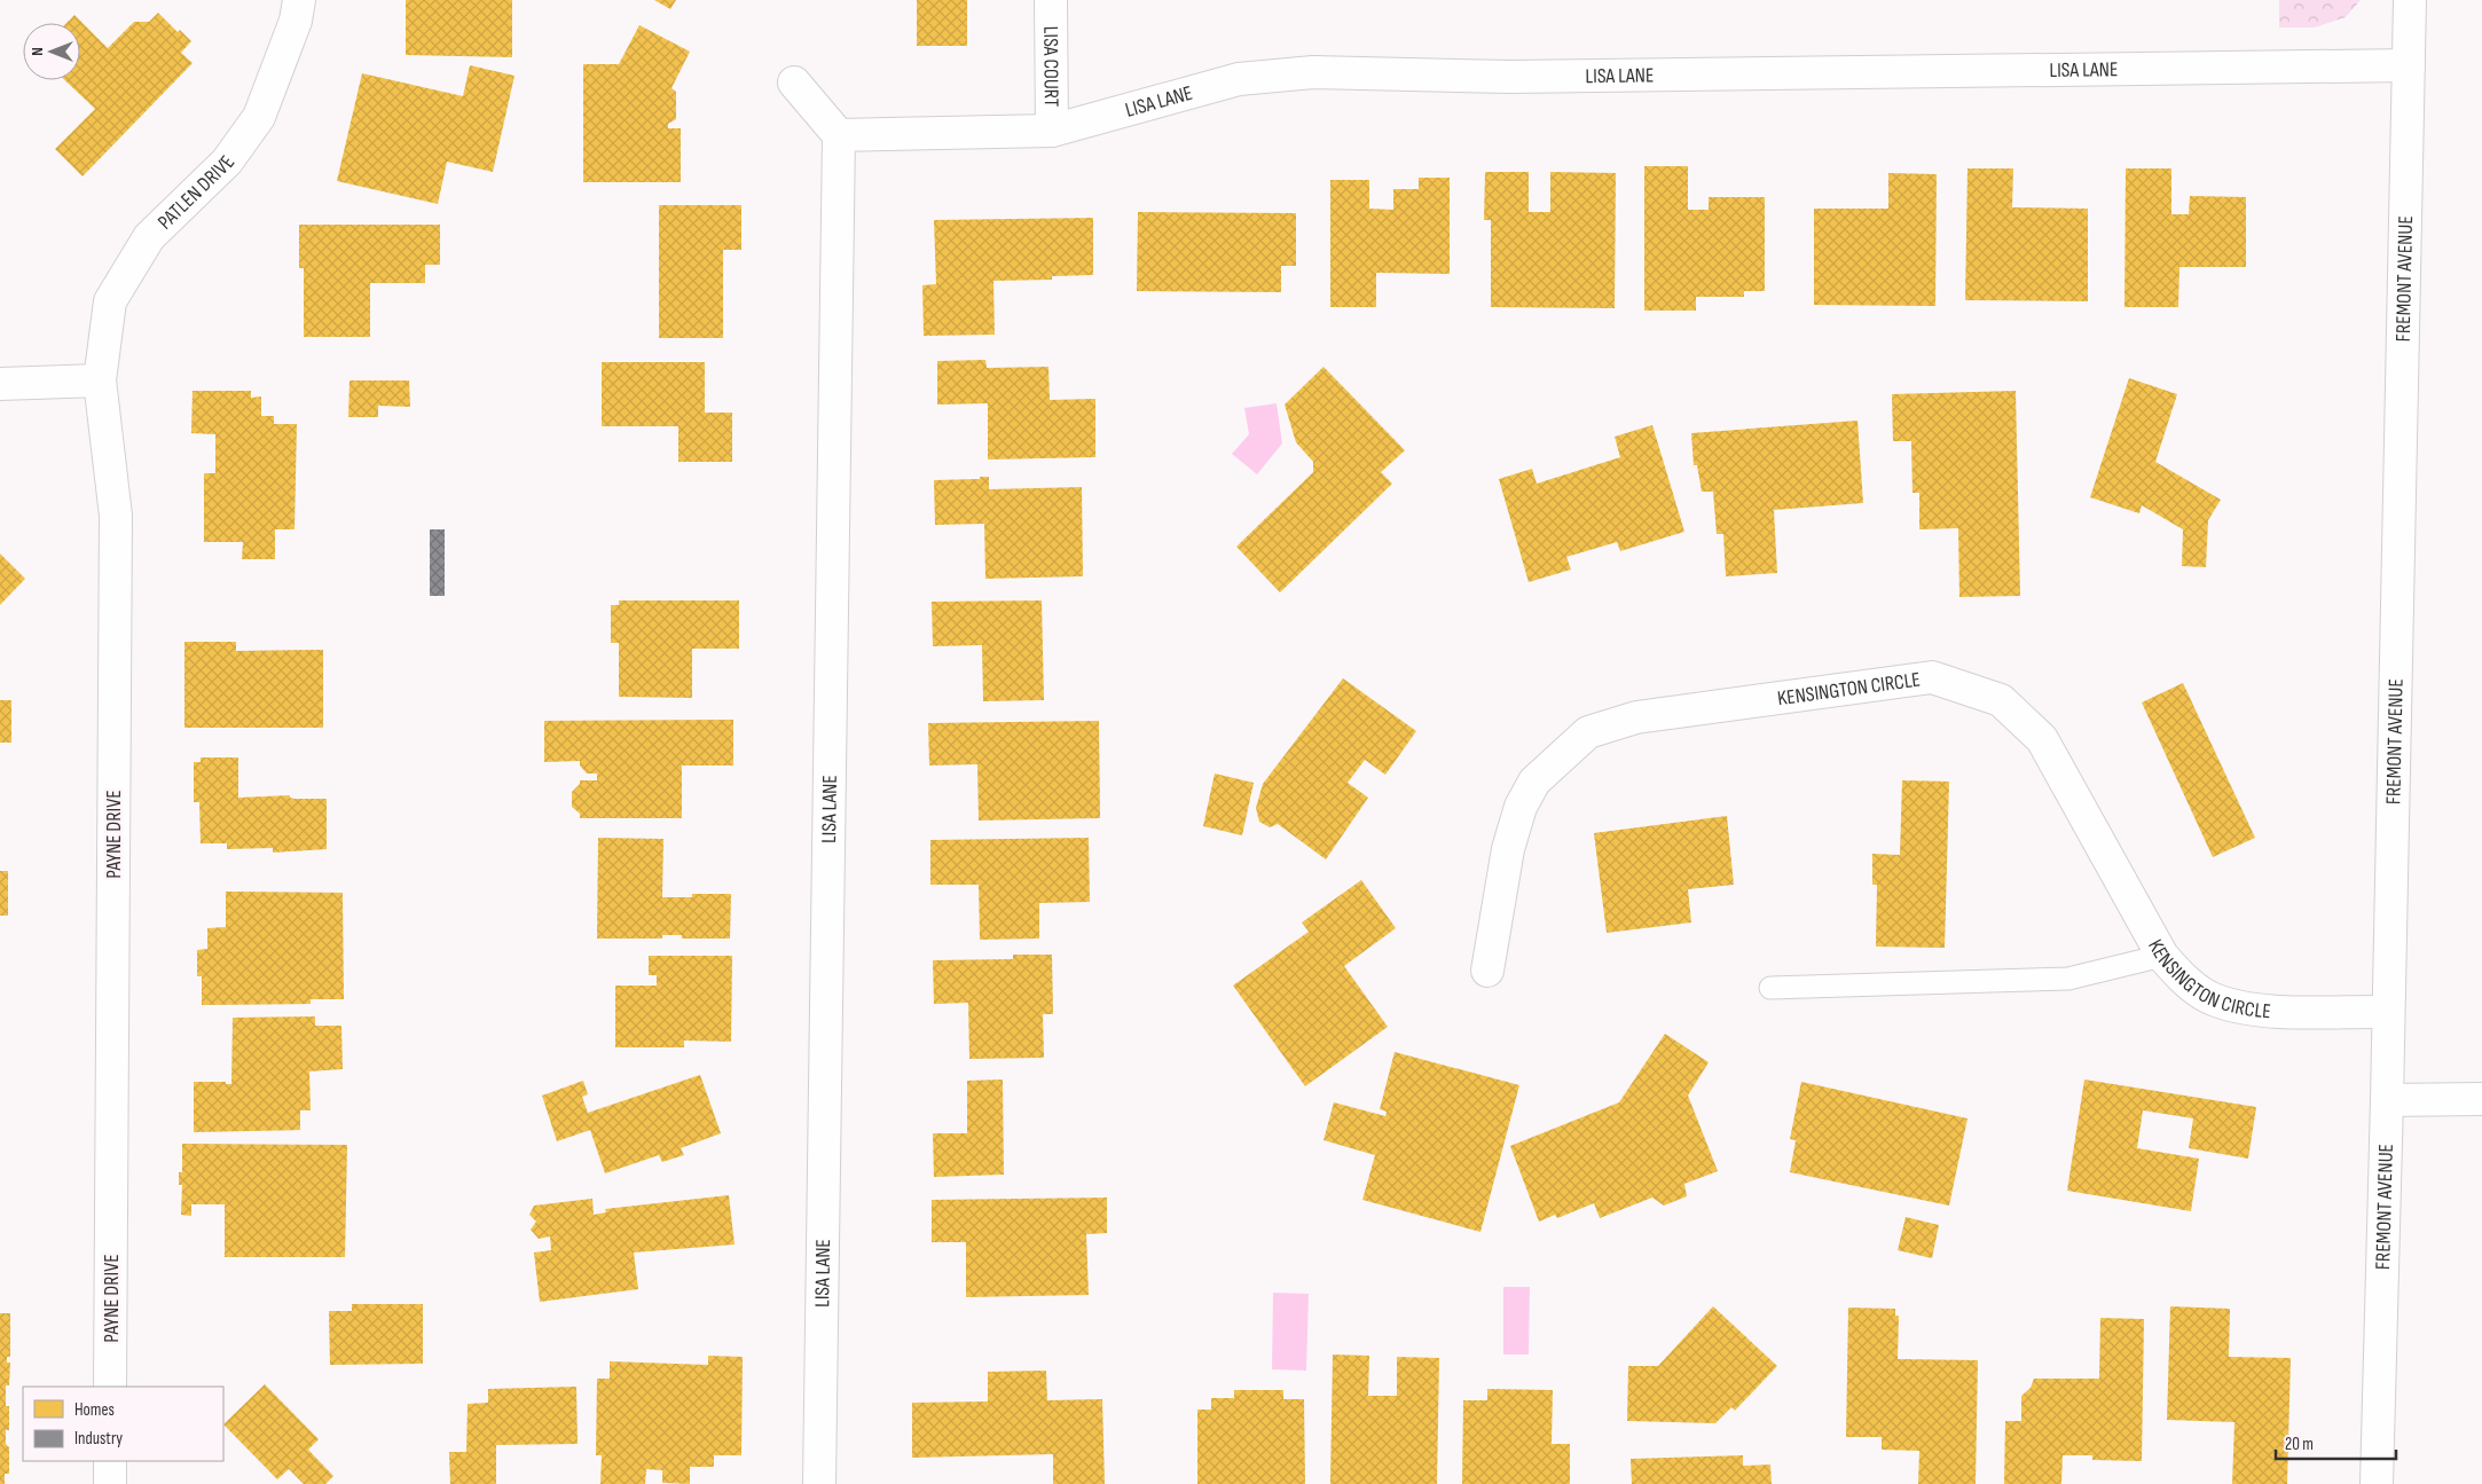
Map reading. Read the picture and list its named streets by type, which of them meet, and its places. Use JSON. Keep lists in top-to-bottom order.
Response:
{
  "streets": {
    "street": [
      "LISA COURT",
      "LISA LANE",
      "PATLEN DRIVE",
      "FREMONT AVENUE",
      "KENSINGTON CIRCLE",
      "PAYNE DRIVE"
    ]
  },
  "crossings": [
    ["LISA COURT", "LISA LANE"],
    ["LISA LANE", "FREMONT AVENUE"],
    ["PATLEN DRIVE", "PAYNE DRIVE"],
    ["FREMONT AVENUE", "KENSINGTON CIRCLE"]
  ],
  "legend": ["Homes", "Industry"],
  "scale_bar": "20 m",
  "north": "left"
}
